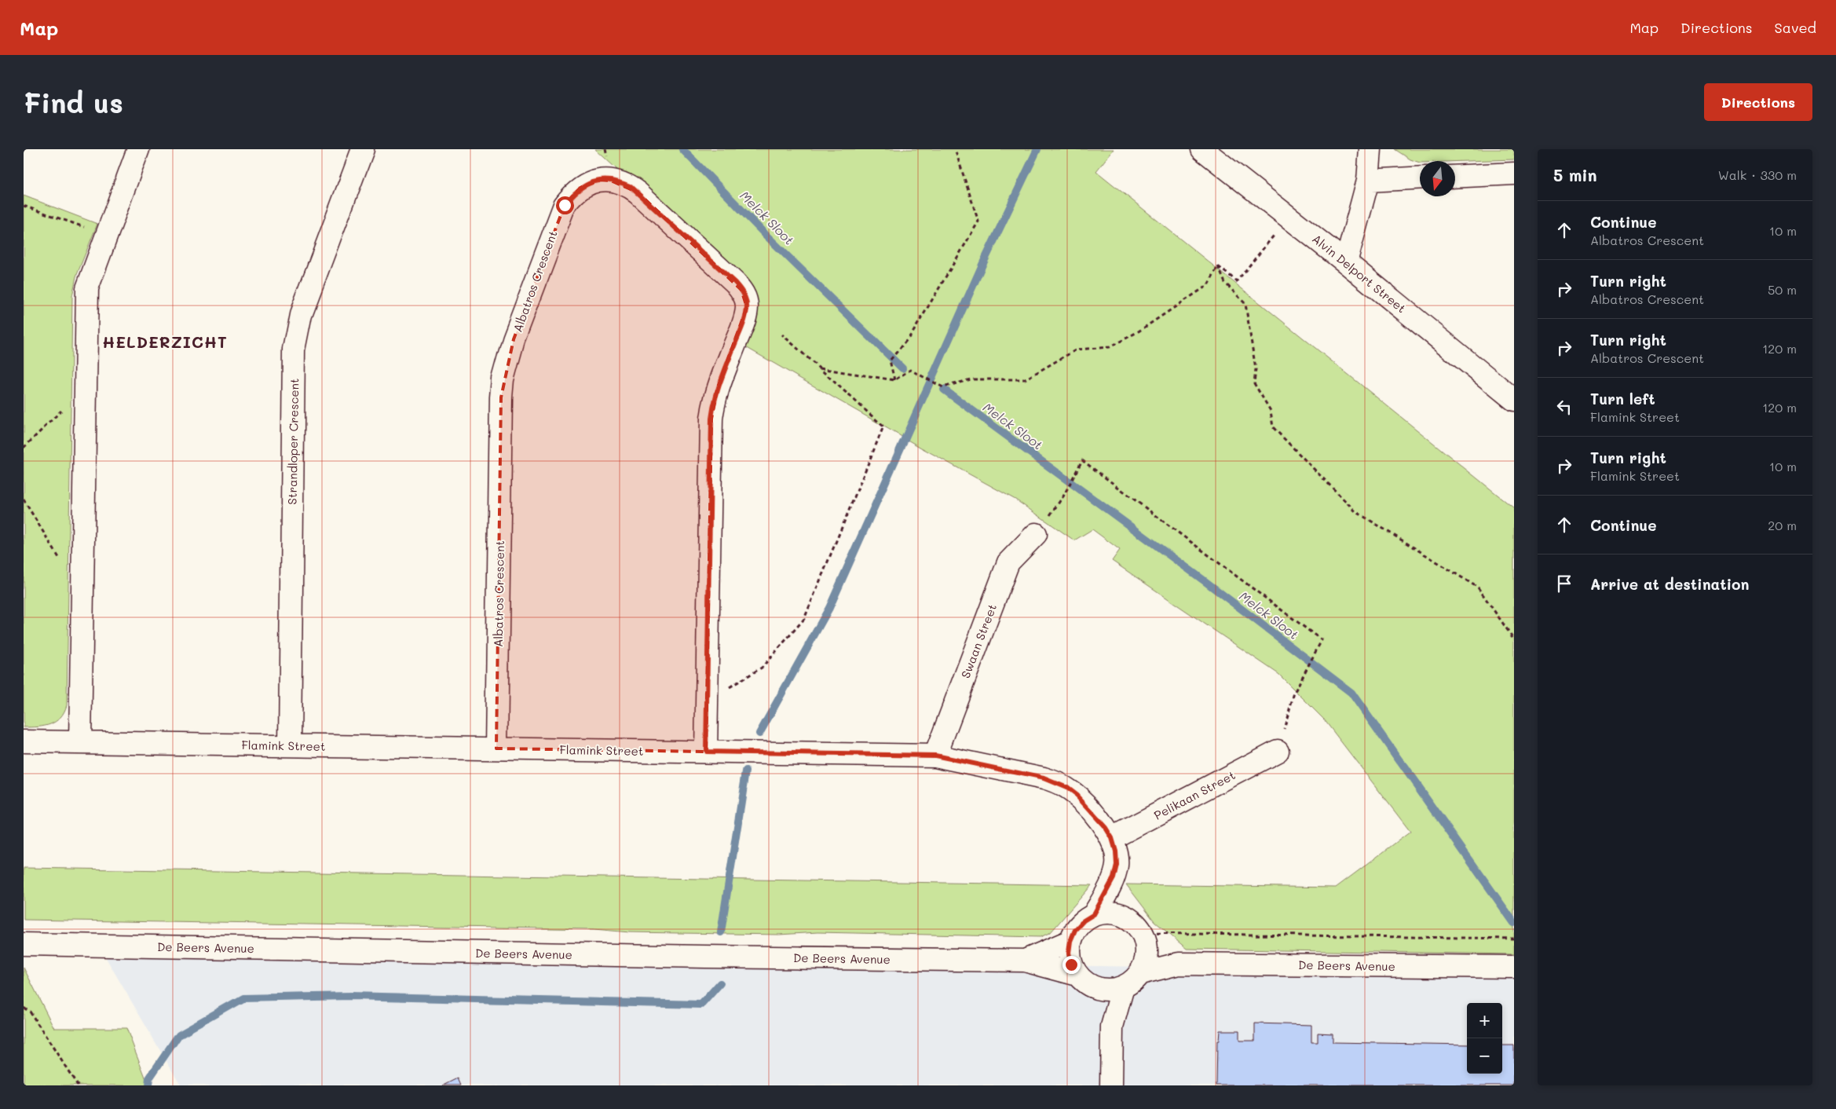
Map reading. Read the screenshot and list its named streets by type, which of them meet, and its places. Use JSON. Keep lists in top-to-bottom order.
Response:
{
  "streets": {
    "street": [
      "Alvin Delport Street",
      "Albatros Crescent",
      "Strandloper Crescent",
      "Swaan Street",
      "Flamink Street",
      "Pelikaan Street",
      "De Beers Avenue"
    ]
  },
  "crossings": [
    ["Albatros Crescent", "Flamink Street"],
    ["Strandloper Crescent", "Flamink Street"],
    ["Swaan Street", "Flamink Street"],
    ["Flamink Street", "Pelikaan Street"],
    ["Flamink Street", "De Beers Avenue"]
  ],
  "districts": ["HELDERZICHT"],
  "water": ["Melck Sloot"],
  "north": "bottom",
  "page": {
    "header": "Map",
    "nav": ["Map", "Directions", "Saved"],
    "buttons": "Directions",
    "title": "Find us",
    "heading": ["5 min", "Walk · 330 m"],
    "list": [
      ["Continue", "Albatros Crescent", "10 m"],
      ["Turn right", "Albatros Crescent", "50 m"],
      ["Turn right", "Albatros Crescent", "120 m"],
      ["Turn left", "Flamink Street", "120 m"],
      ["Turn right", "Flamink Street", "10 m"],
      ["Continue", "20 m"],
      "Arrive at destination"
    ],
    "map_buttons": ["+", "−"]
  }
}
